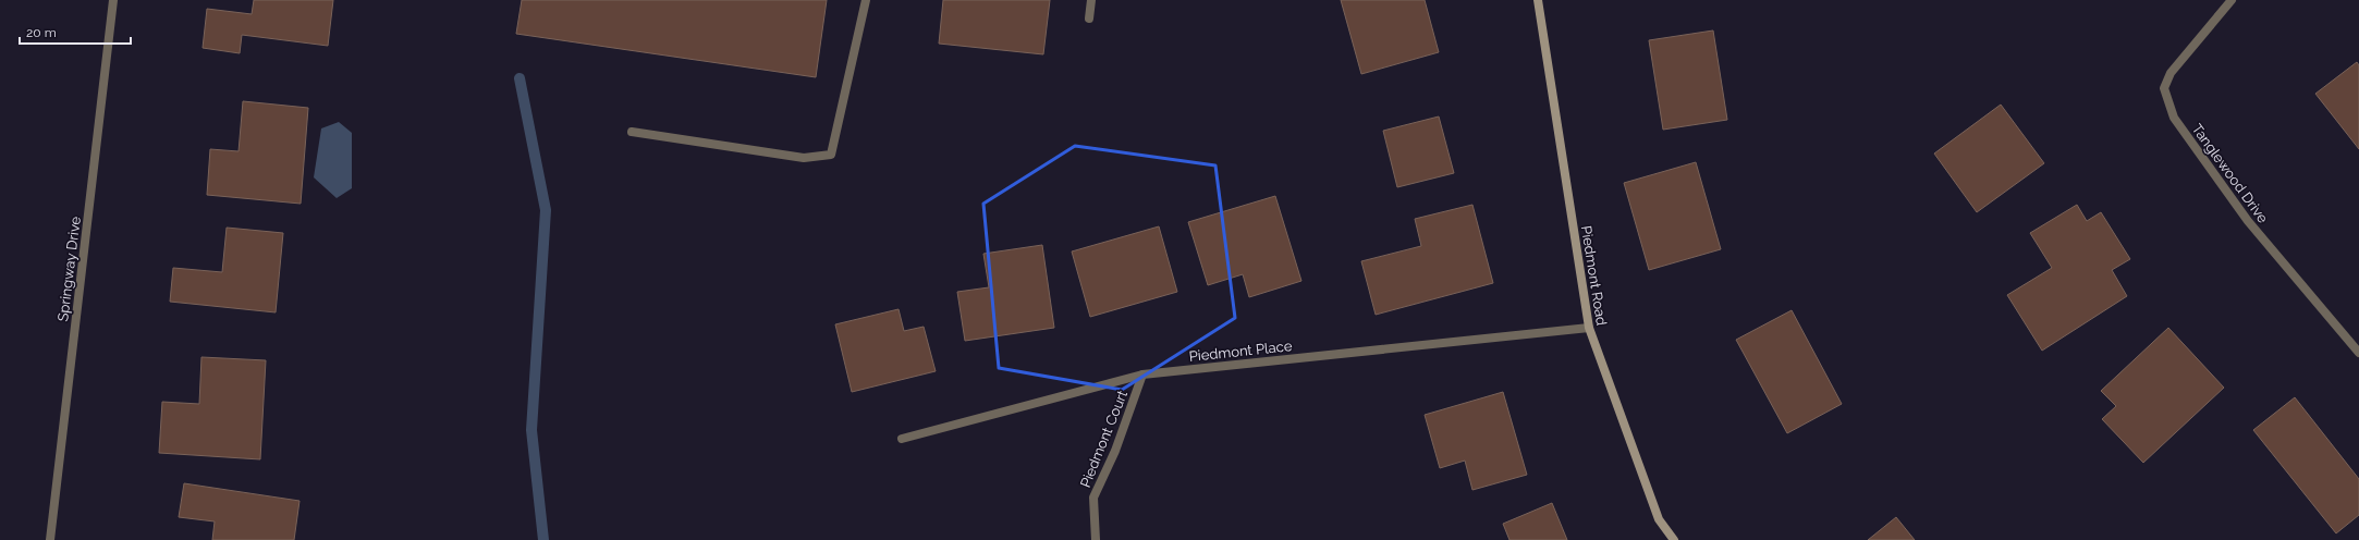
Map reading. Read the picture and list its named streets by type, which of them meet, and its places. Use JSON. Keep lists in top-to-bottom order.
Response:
{
  "streets": {
    "street": [
      "Tanglewood Drive",
      "Springway Drive",
      "Piedmont Road",
      "Piedmont Place",
      "Piedmont Court"
    ]
  },
  "crossings": [
    ["Piedmont Road", "Piedmont Place"],
    ["Piedmont Place", "Piedmont Court"]
  ],
  "scale_bar": "20 m"
}
